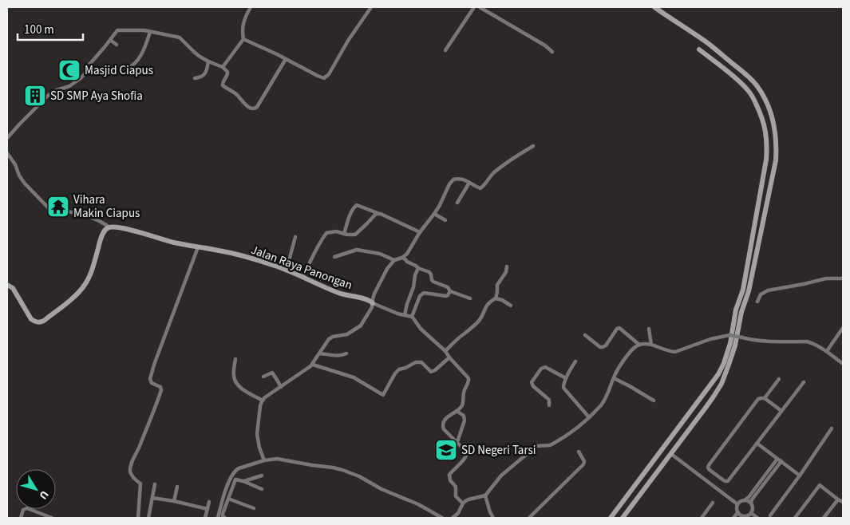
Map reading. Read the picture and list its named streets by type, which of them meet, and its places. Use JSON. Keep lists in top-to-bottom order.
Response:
{
  "streets": {
    "street": ["Jalan Raya Panongan"]
  },
  "places": {
    "mosque": ["Masjid Ciapus"],
    "building": ["SD SMP Aya Shofia"],
    "temple": ["Vihara Makin Ciapus"],
    "school or university": ["SD Negeri Tarsi"]
  },
  "scale_bar": "100 m",
  "north": "bottom right"
}
